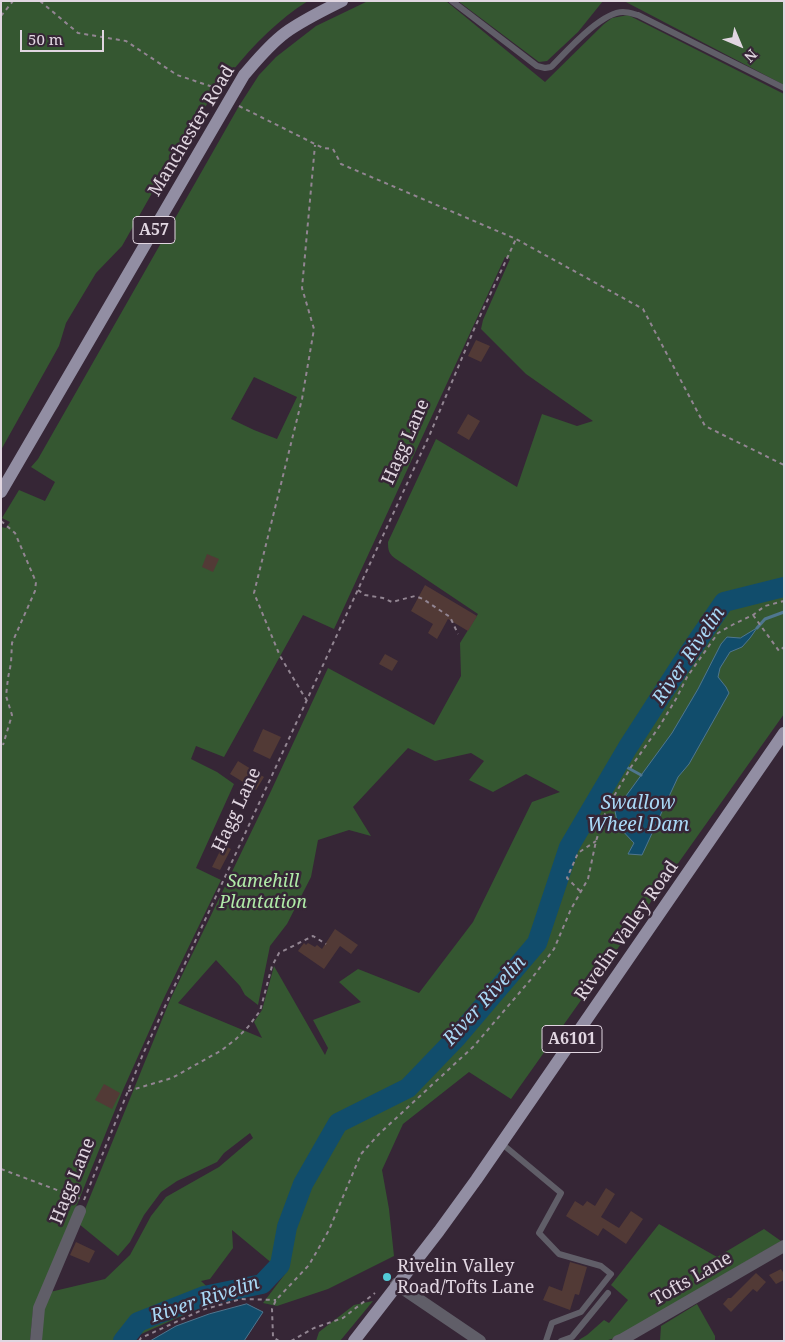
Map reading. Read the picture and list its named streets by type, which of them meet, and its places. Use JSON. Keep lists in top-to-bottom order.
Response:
{
  "streets": {
    "main road": [
      "Manchester Road",
      "A57",
      "Rivelin Valley Road",
      "A6101"
    ],
    "street": ["Hagg Lane", "Tofts Lane"]
  },
  "water": ["River Rivelin", "Swallow Wheel Dam"],
  "parks": ["Samehill Plantation"],
  "places": ["Rivelin Valley Road/Tofts Lane"],
  "scale_bar": "50 m",
  "north": "bottom right"
}
